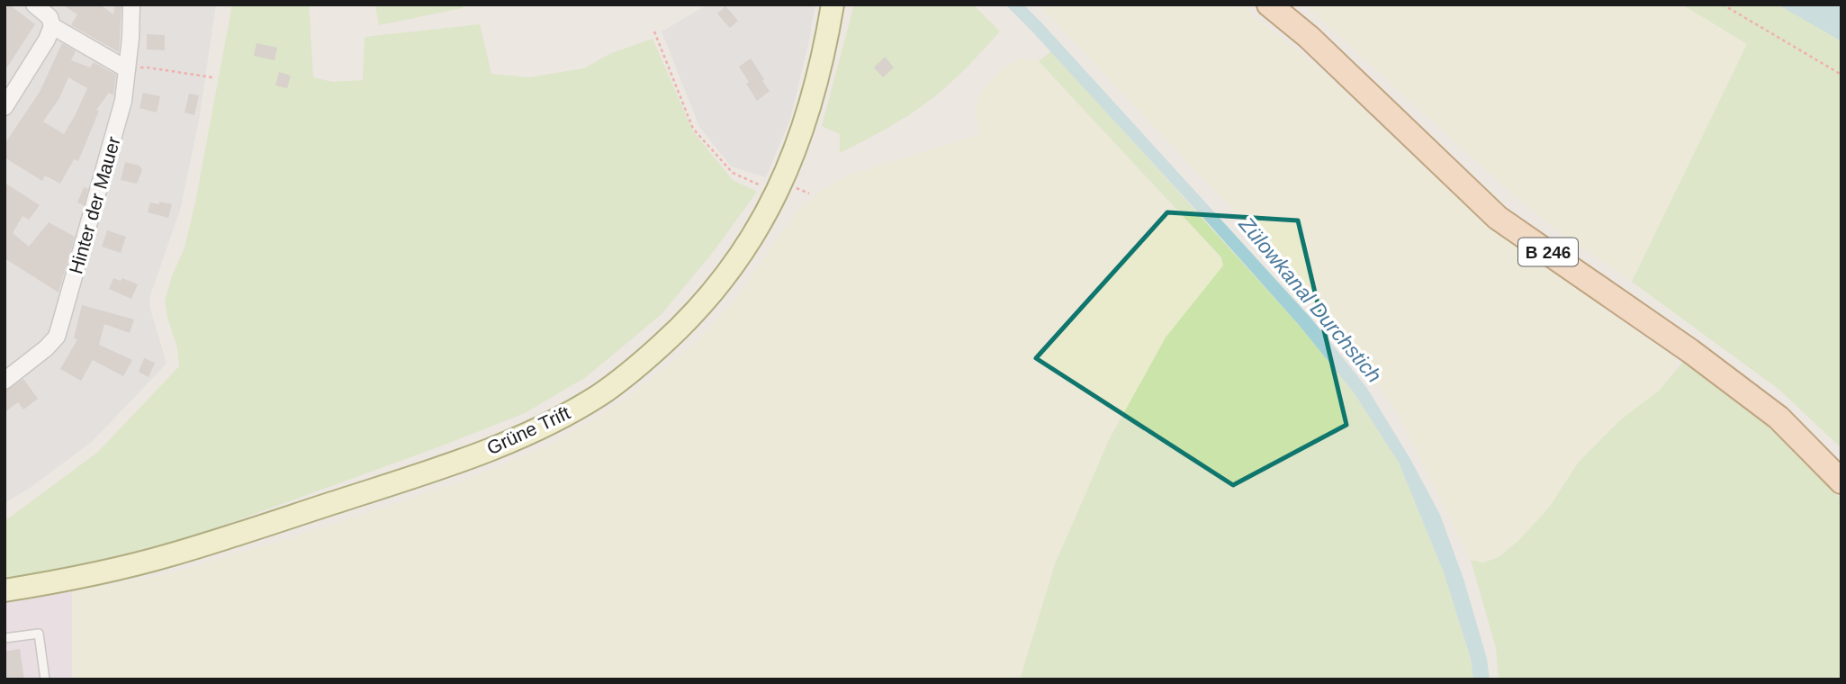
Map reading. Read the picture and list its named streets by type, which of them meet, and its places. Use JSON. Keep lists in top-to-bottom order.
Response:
{
  "streets": {
    "main road": ["B 246", "Grüne Trift"],
    "street": ["Hinter der Mauer"]
  },
  "water": ["Zülowkanal Durchstich"]
}
